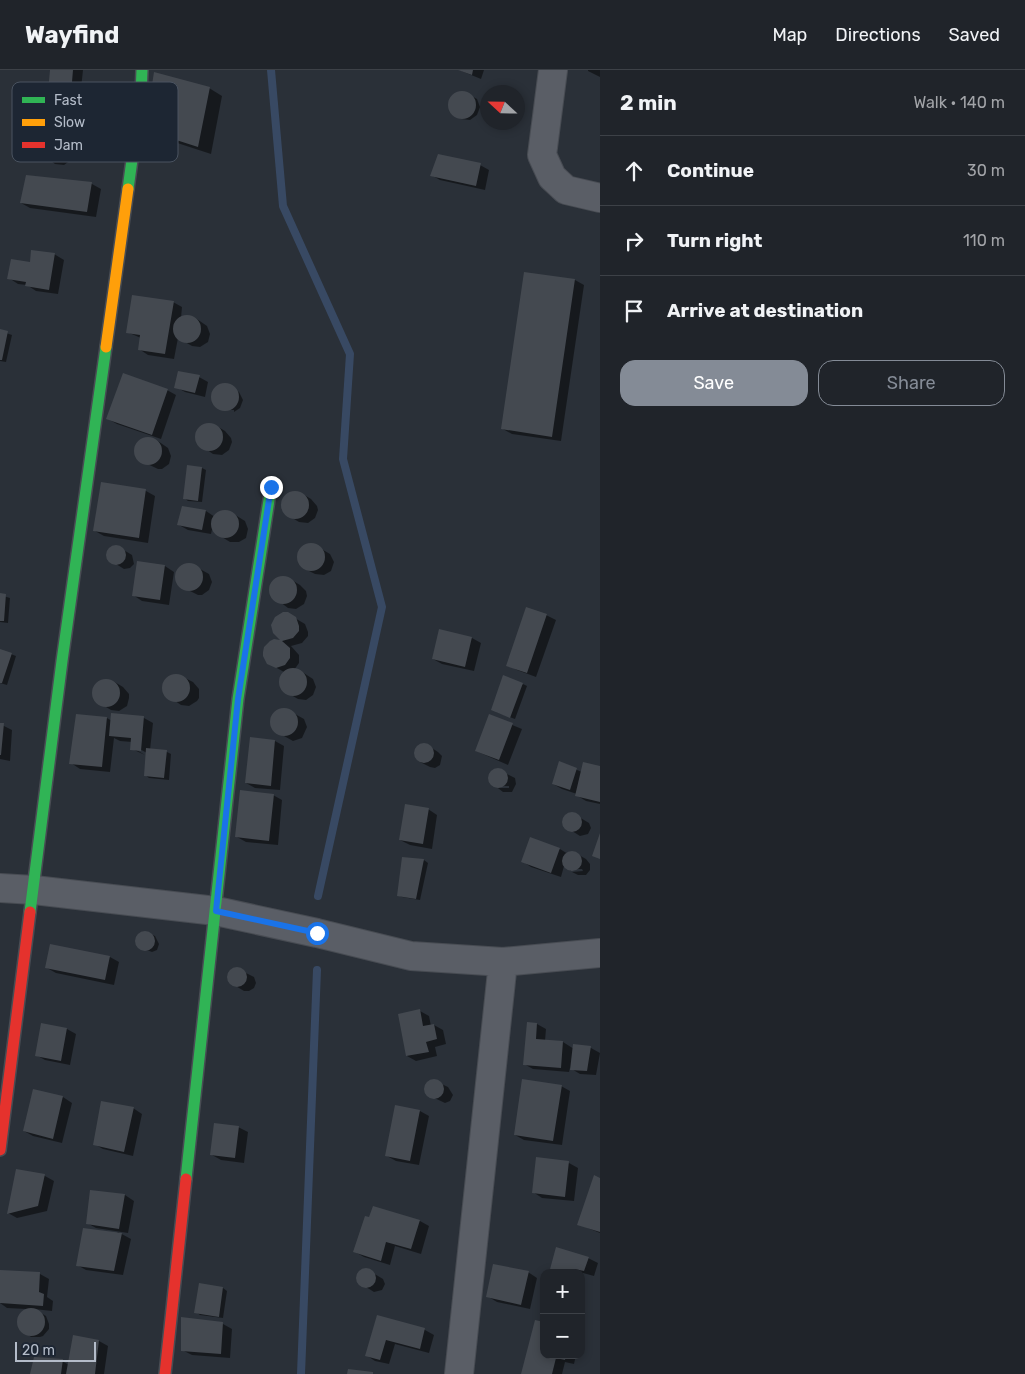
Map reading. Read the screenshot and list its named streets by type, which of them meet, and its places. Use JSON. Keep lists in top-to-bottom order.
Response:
{
  "legend": ["Fast", "Slow", "Jam"],
  "scale_bar": "20 m",
  "north": "left",
  "page": {
    "header": "Wayfind",
    "nav": ["Map", "Directions", "Saved"],
    "heading": ["2 min", "Walk · 140 m"],
    "list": [
      ["Continue", "30 m"],
      ["Turn right", "110 m"],
      "Arrive at destination"
    ],
    "buttons": ["Save", "Share"],
    "map_buttons": ["+", "−"],
    "scale": "20 m"
  }
}
